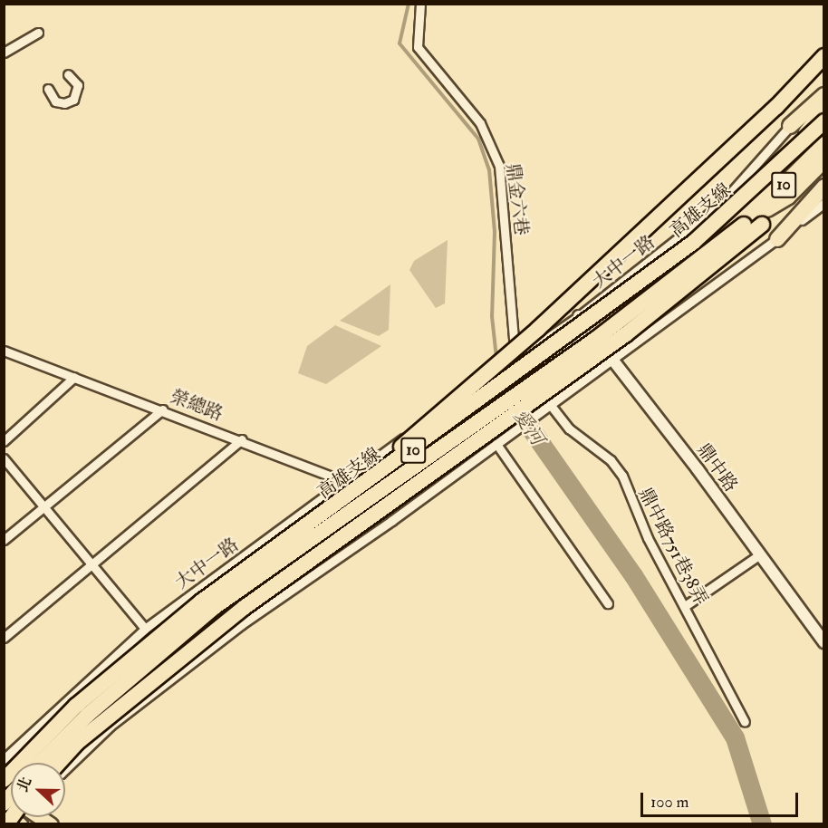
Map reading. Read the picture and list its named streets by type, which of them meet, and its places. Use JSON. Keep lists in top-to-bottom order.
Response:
{
  "streets": {
    "highway": ["10", "高雄支線"],
    "street": [
      "鼎金六巷",
      "大中一路",
      "榮總路",
      "鼎中路",
      "鼎中路751巷38弄"
    ]
  },
  "crossings": [
    ["鼎金六巷", "大中一路"],
    ["大中一路", "榮總路"],
    ["大中一路", "鼎中路"]
  ],
  "water": ["愛河"],
  "scale_bar": "100 m",
  "north": "left"
}
